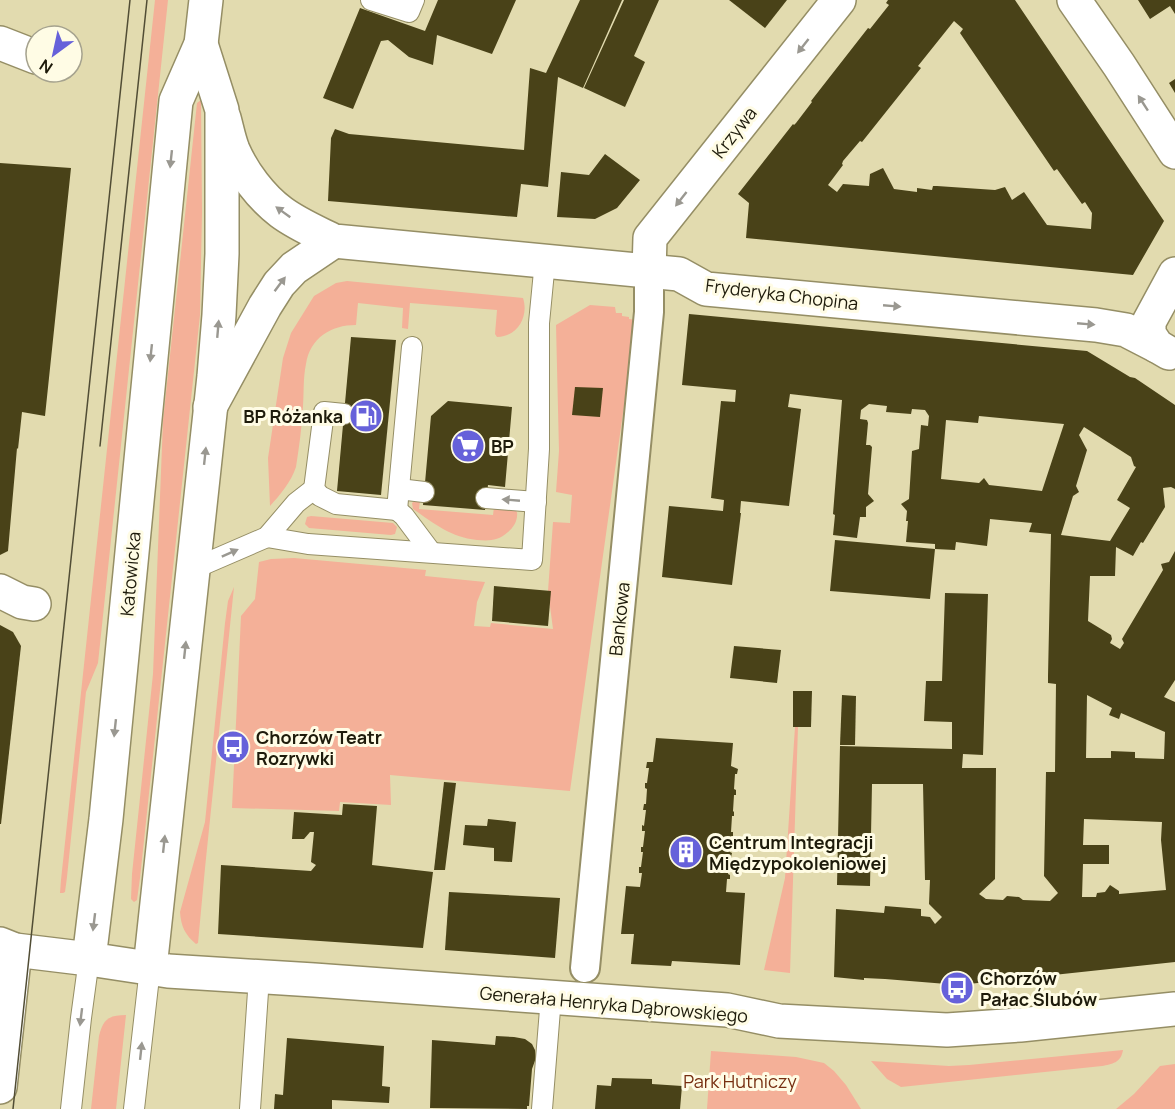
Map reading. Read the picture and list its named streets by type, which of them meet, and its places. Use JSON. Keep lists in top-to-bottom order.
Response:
{
  "streets": {
    "street": [
      "Krzywa",
      "Fryderyka Chopina",
      "Katowicka",
      "Bankowa",
      "Generała Henryka Dąbrowskiego"
    ]
  },
  "crossings": [
    ["Krzywa", "Fryderyka Chopina"],
    ["Krzywa", "Bankowa"],
    ["Fryderyka Chopina", "Bankowa"],
    ["Katowicka", "Generała Henryka Dąbrowskiego"]
  ],
  "one_way": ["Krzywa", "Fryderyka Chopina"],
  "parks": ["Park Hutniczy"],
  "places": {
    "fuel station": ["BP Różanka"],
    "supermarket": ["BP"],
    "bus stop": ["Chorzów Teatr Rozrywki", "Chorzów Pałac Ślubów"],
    "building": ["Centrum Integracji Międzypokoleniowej"]
  },
  "north": "bottom left"
}
